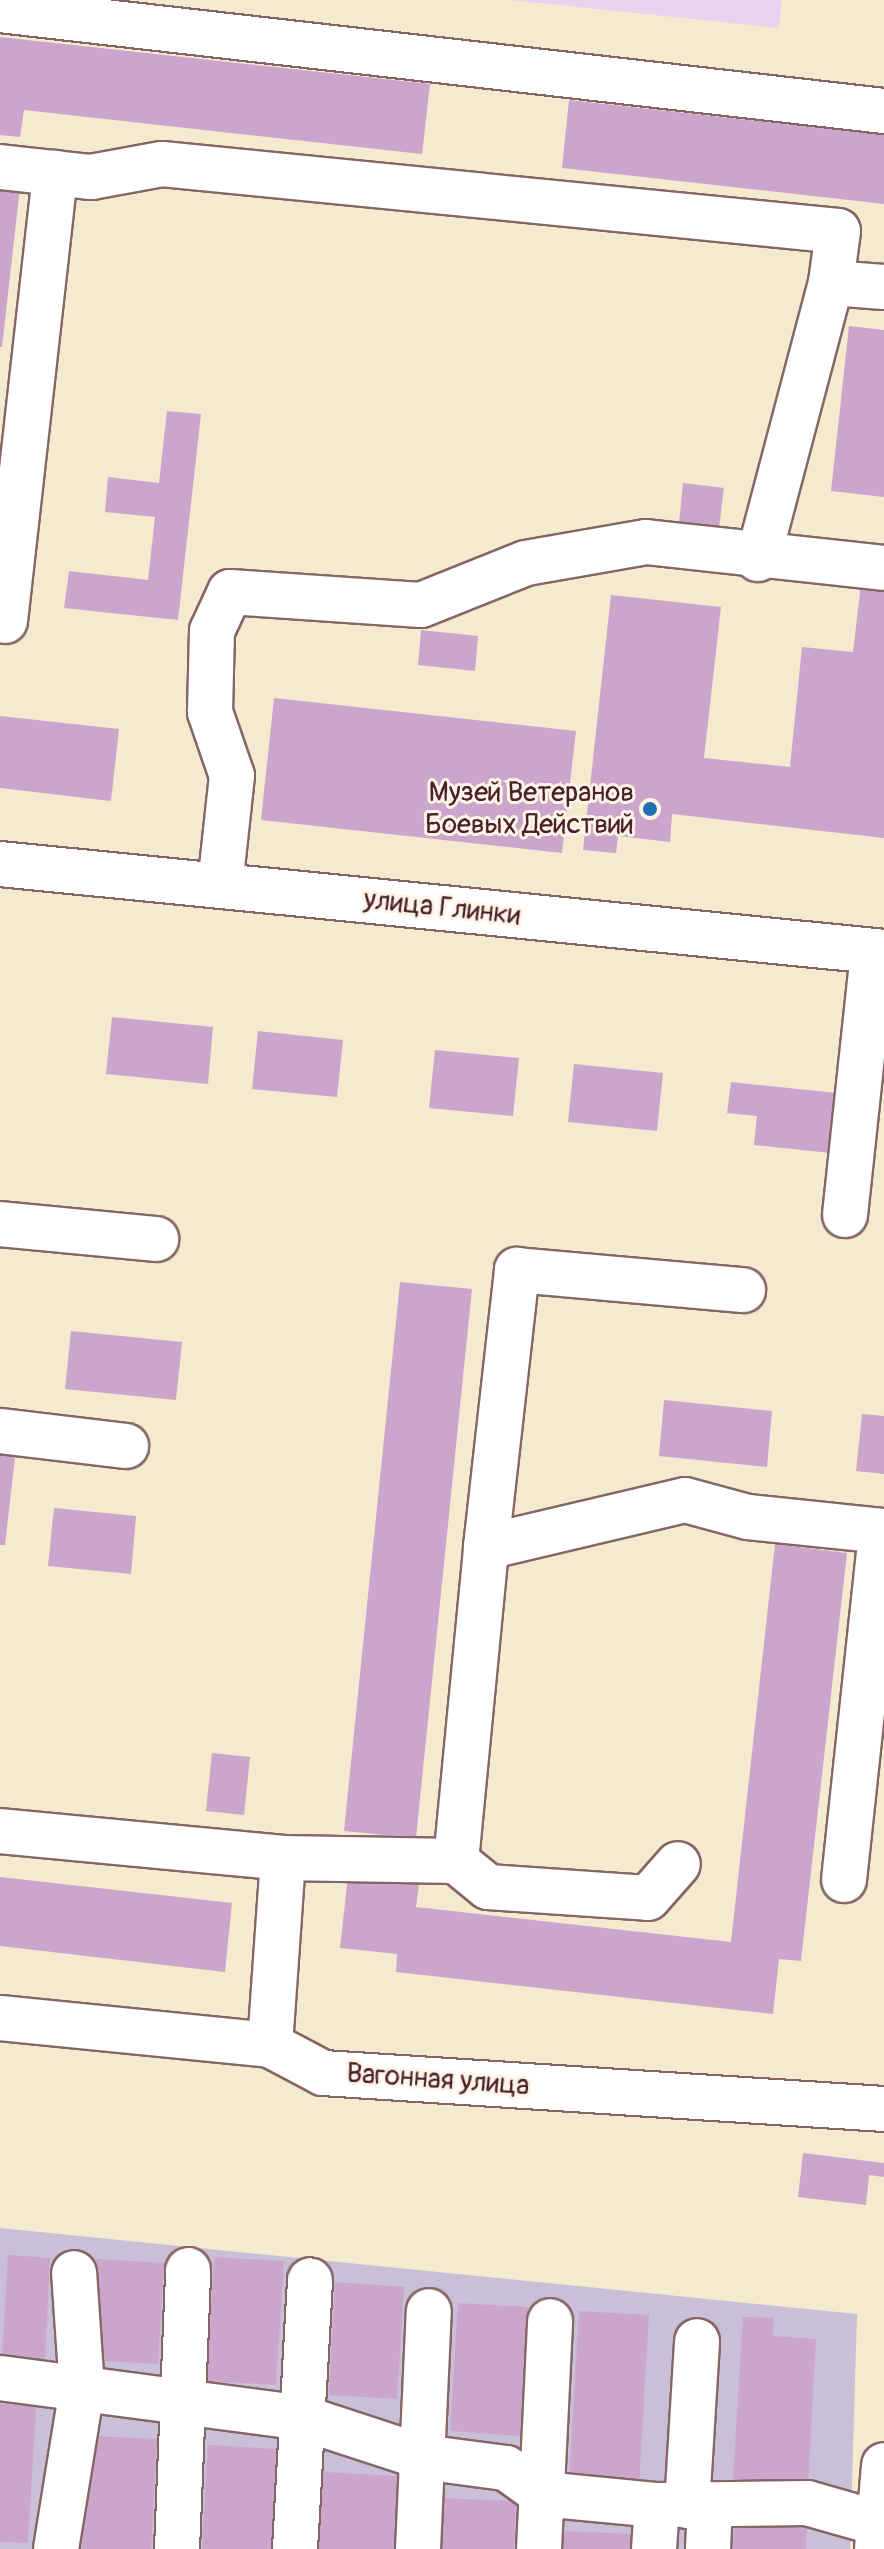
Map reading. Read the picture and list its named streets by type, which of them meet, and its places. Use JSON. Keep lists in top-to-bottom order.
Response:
{
  "streets": {
    "street": ["улица Глинки", "Вагонная улица"]
  },
  "places": ["Музей Ветеранов Боевых Действий"]
}
